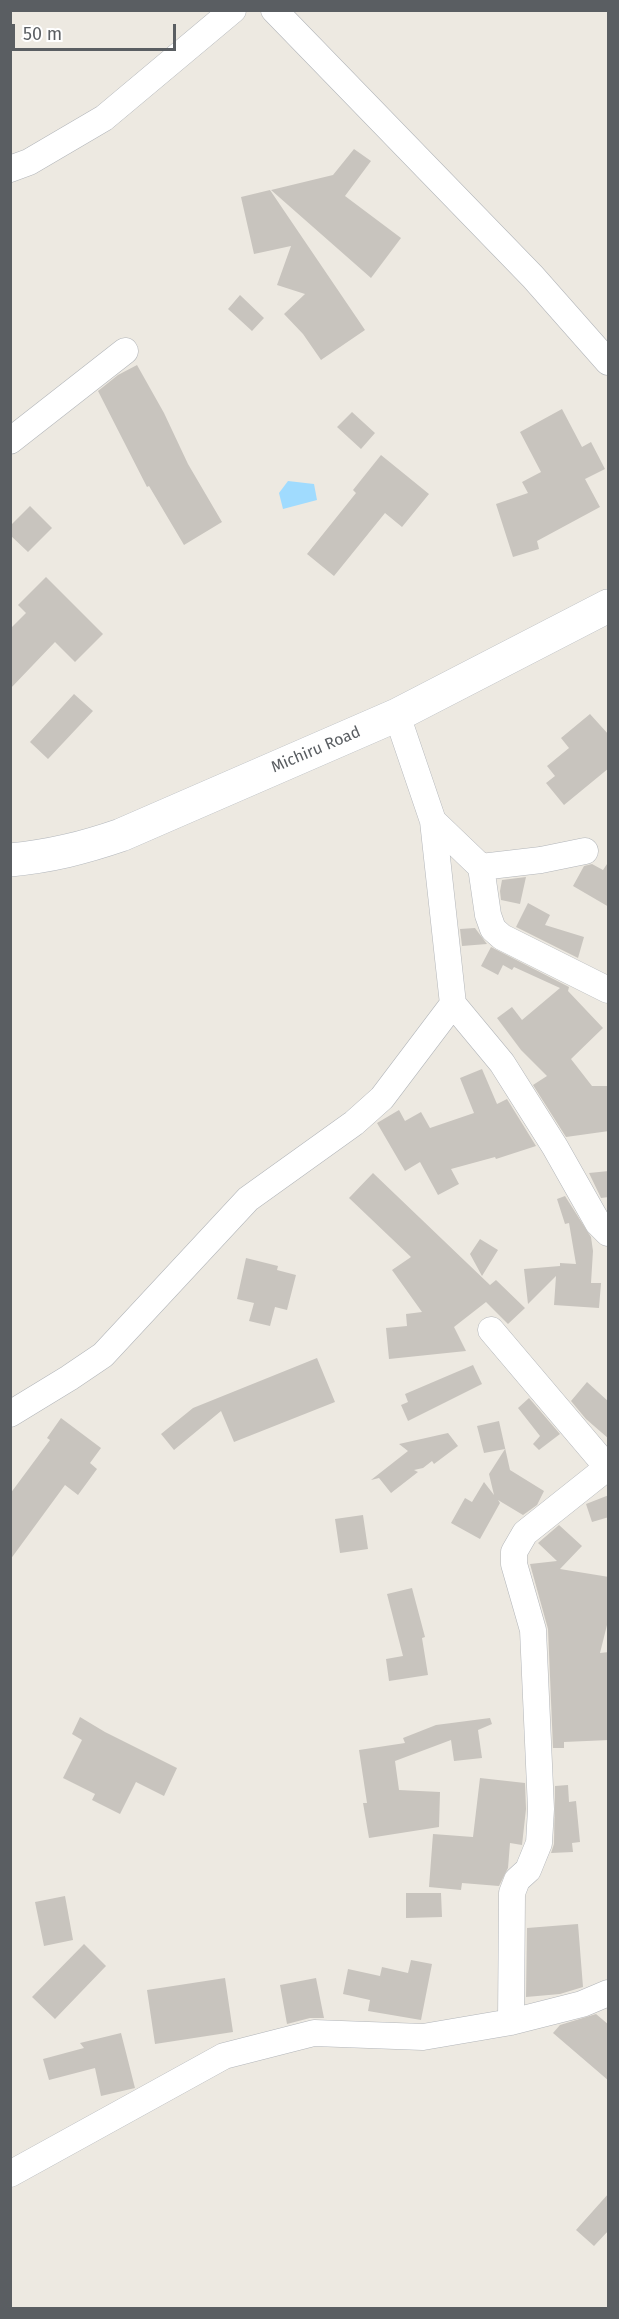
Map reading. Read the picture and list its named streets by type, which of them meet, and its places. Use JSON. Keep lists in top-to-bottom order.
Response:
{
  "streets": {
    "street": ["Michiru Road"]
  },
  "scale_bar": "50 m"
}
